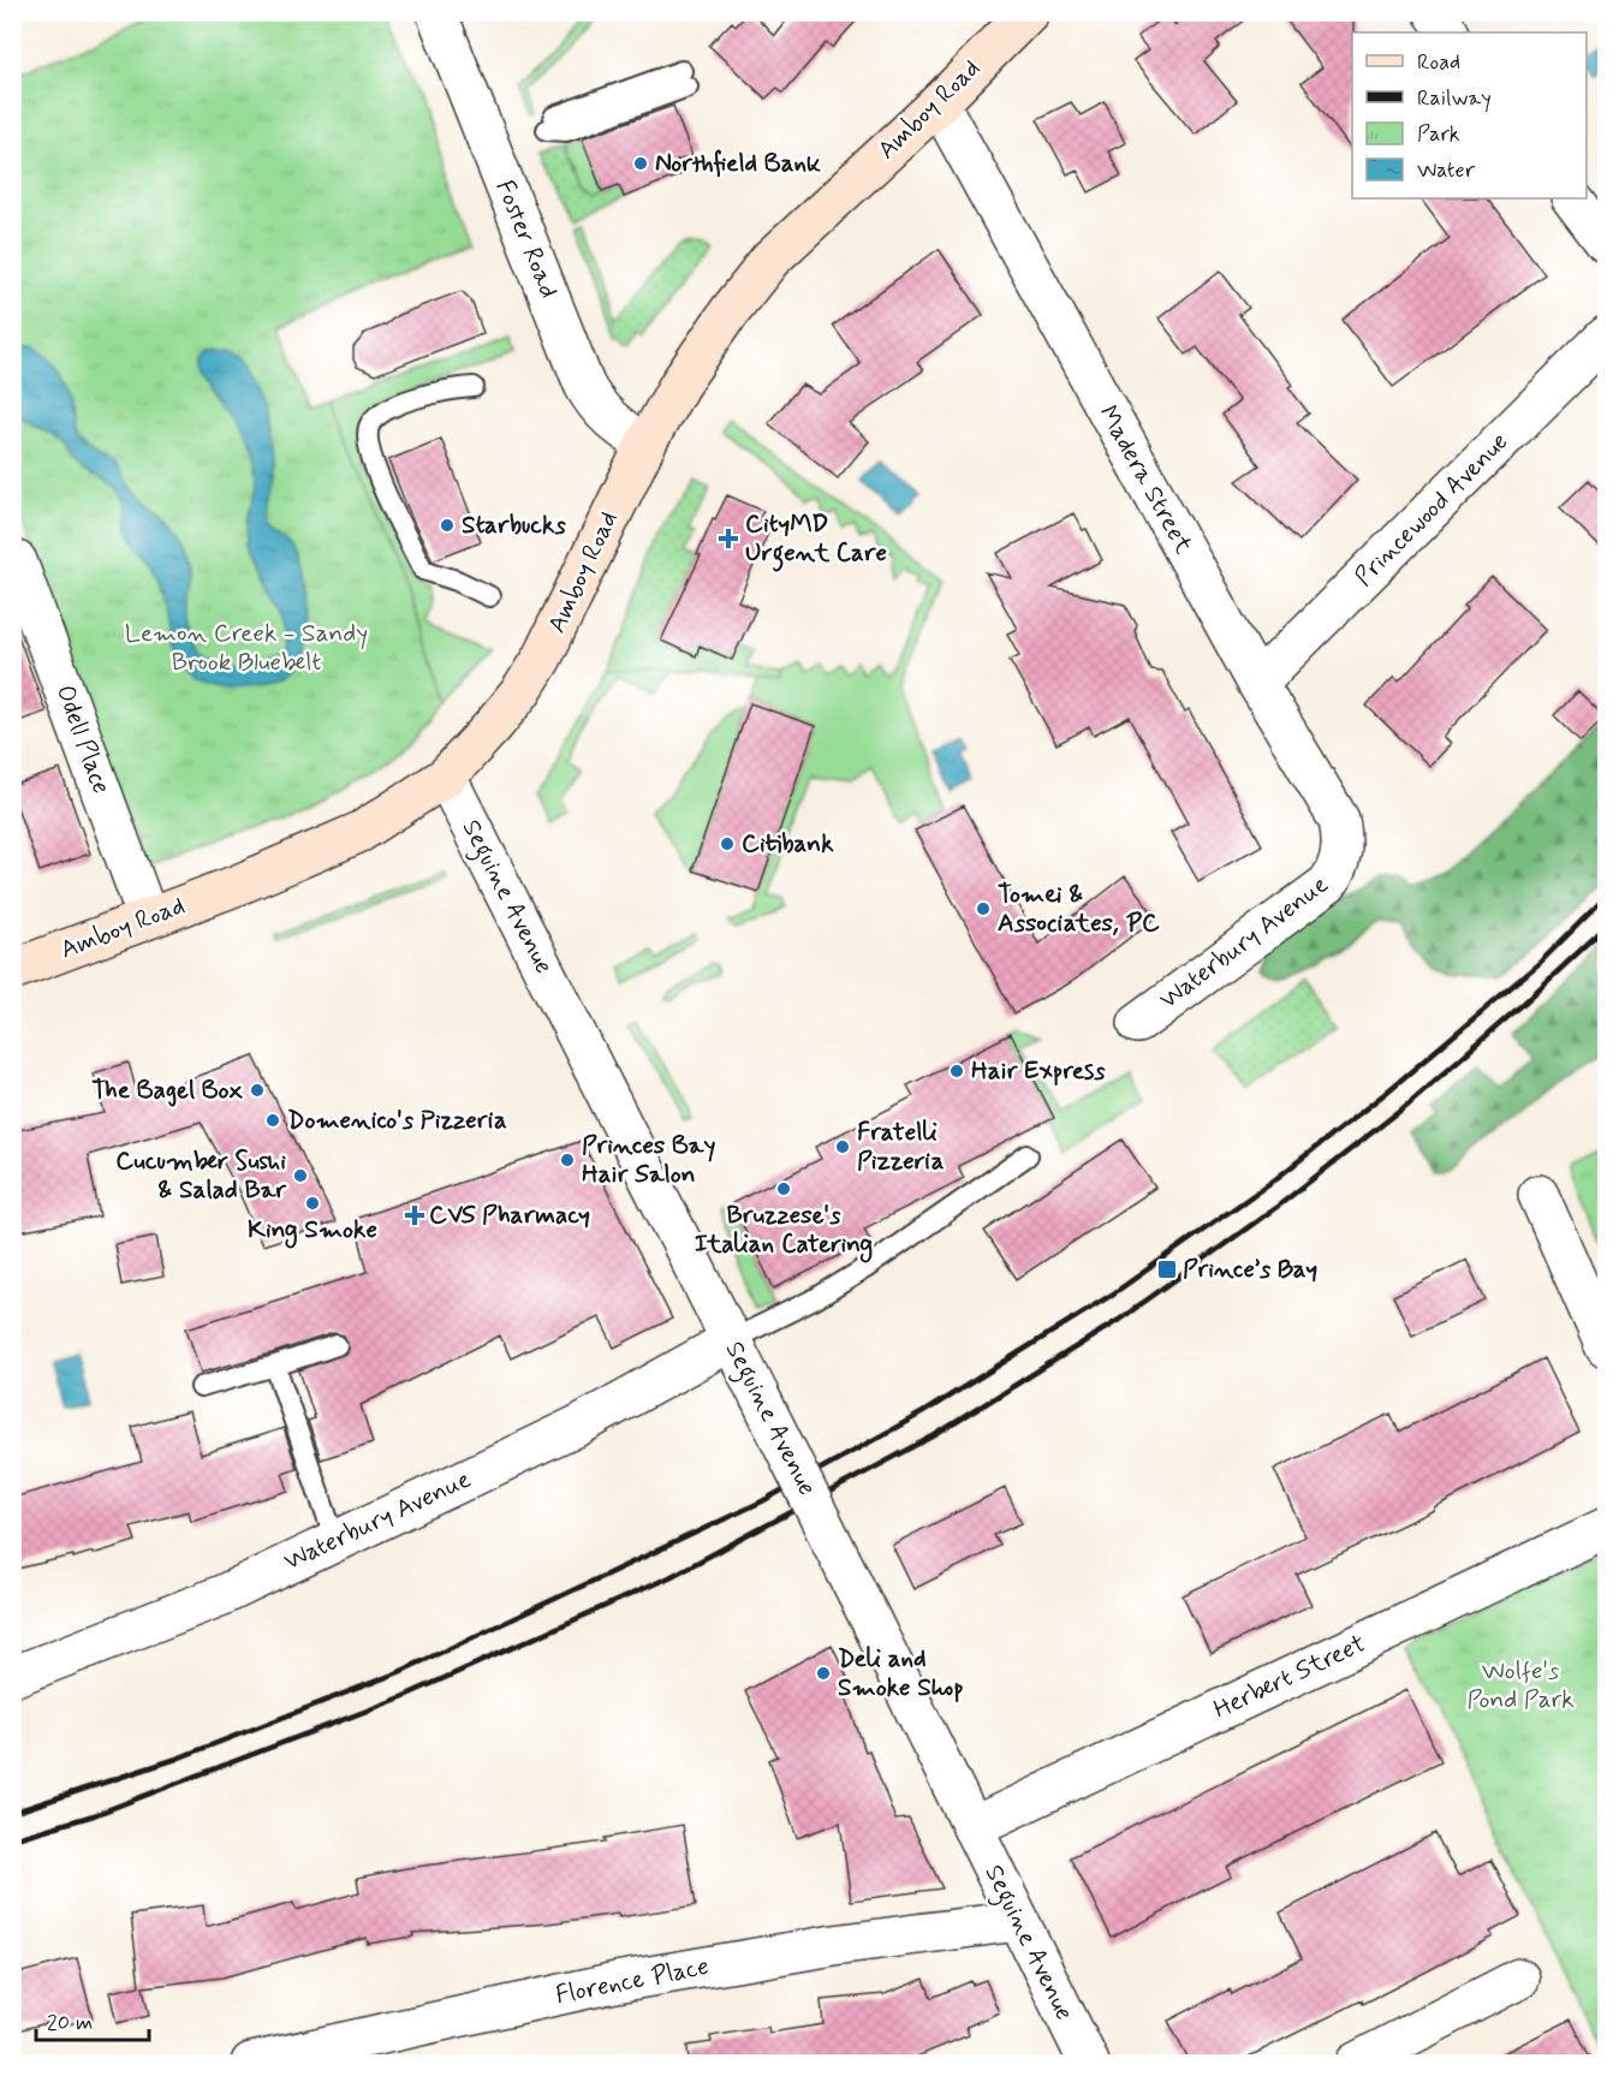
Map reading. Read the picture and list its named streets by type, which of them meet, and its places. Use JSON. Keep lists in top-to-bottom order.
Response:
{
  "streets": {
    "main road": ["Amboy Road"],
    "street": [
      "Foster Road",
      "Madera Street",
      "Princewood Avenue",
      "Odell Place",
      "Seguine Avenue",
      "Waterbury Avenue",
      "Herbert Street",
      "Florence Place"
    ]
  },
  "crossings": [
    ["Amboy Road", "Foster Road"],
    ["Amboy Road", "Madera Street"],
    ["Amboy Road", "Odell Place"],
    ["Amboy Road", "Seguine Avenue"],
    ["Madera Street", "Princewood Avenue"],
    ["Madera Street", "Waterbury Avenue"],
    ["Seguine Avenue", "Waterbury Avenue"],
    ["Seguine Avenue", "Herbert Street"],
    ["Seguine Avenue", "Florence Place"]
  ],
  "parks": ["Lemon Creek - Sandy Brook Bluebelt", "Wolfe's Pond Park"],
  "places": {
    "other": [
      "Northfield Bank",
      "Starbucks",
      "Citibank",
      "Tomei & Associates, PC",
      "Hair Express",
      "The Bagel Box",
      "Domenico's Pizzeria",
      "Fratelli Pizzeria",
      "Princes Bay Hair Salon",
      "Cucumber Sushi & Salad Bar",
      "Bruzzese's Italian Catering",
      "King Smoke",
      "Deli and Smoke Shop"
    ],
    "health": ["CityMD Urgent Care", "CVS Pharmacy"],
    "transit": ["Prince’s Bay"]
  },
  "legend": [
    "Road",
    "Railway",
    "Park",
    "Water"
  ],
  "scale_bar": "20 m"
}
